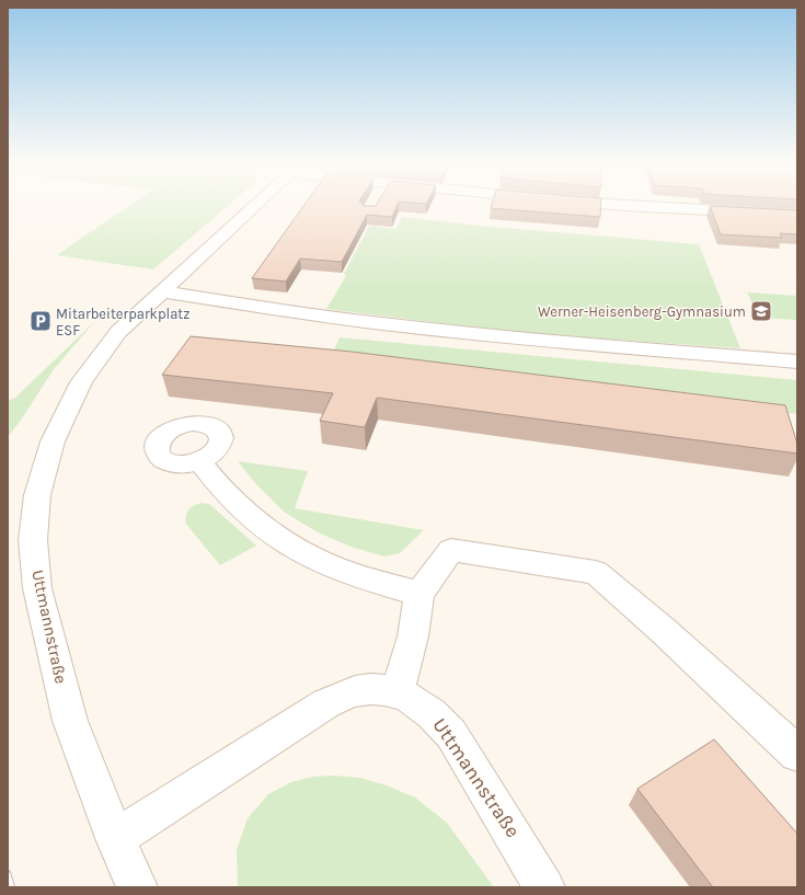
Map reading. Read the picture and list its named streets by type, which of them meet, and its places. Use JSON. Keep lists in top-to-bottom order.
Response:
{
  "streets": {
    "street": ["Uttmannstraße"]
  },
  "places": {
    "school or university": ["Werner-Heisenberg-Gymnasium"],
    "parking": ["Mitarbeiterparkplatz ESF"]
  }
}
